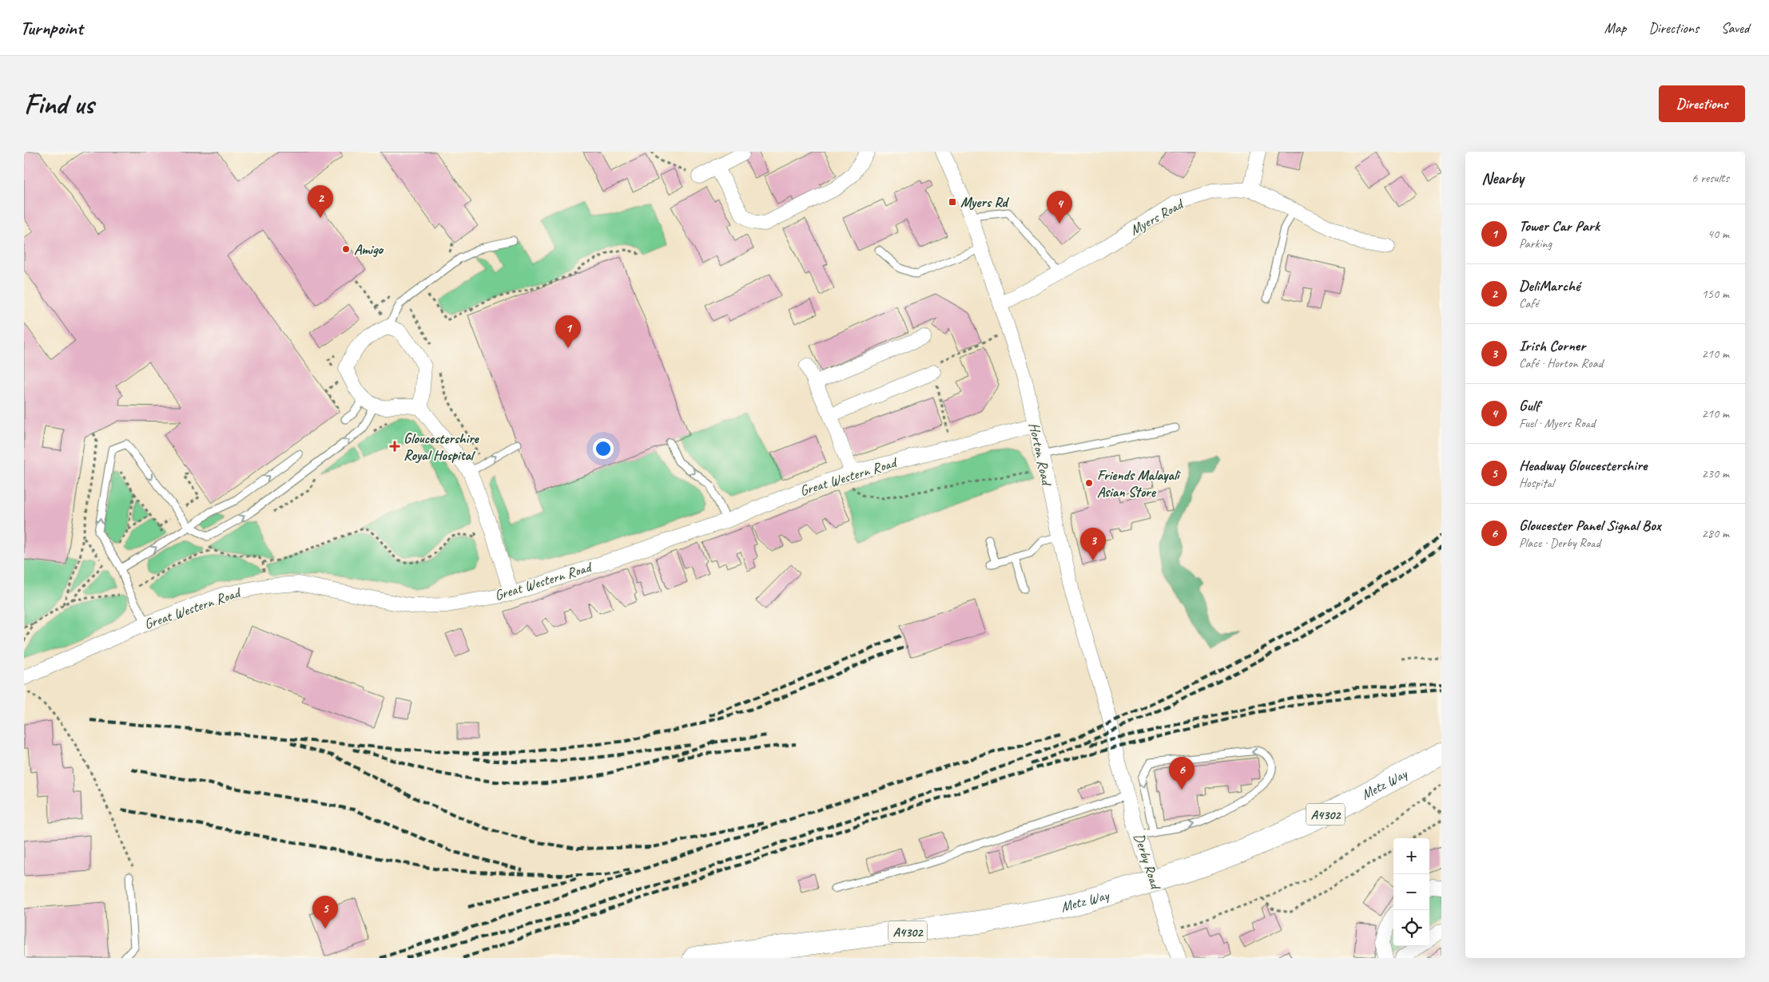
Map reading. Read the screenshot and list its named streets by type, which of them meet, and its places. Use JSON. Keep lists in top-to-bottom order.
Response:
{
  "streets": {
    "main road": ["Metz Way", "A4302"],
    "street": [
      "Myers Road",
      "Horton Road",
      "Great Western Road",
      "Derby Road"
    ]
  },
  "crossings": [
    ["Myers Road", "Horton Road"],
    ["Horton Road", "Great Western Road"],
    ["Horton Road", "Derby Road"]
  ],
  "places": {
    "transit": ["Myers Rd"],
    "other": ["Amigo", "Friends Malayali Asian Store"],
    "health": ["Gloucestershire Royal Hospital"]
  },
  "page": {
    "header": "Turnpoint",
    "nav": ["Map", "Directions", "Saved"],
    "buttons": "Directions",
    "title": "Find us",
    "heading": ["Nearby", "6 results"],
    "pins": [
      "2",
      "4",
      "1",
      "3",
      "6",
      "5"
    ],
    "list": [
      {
        "mark": "1",
        "name": "Tower Car Park",
        "note": "Parking",
        "value": "40 m"
      },
      {
        "mark": "2",
        "name": "DeliMarché",
        "note": "Café",
        "value": "150 m"
      },
      {
        "mark": "3",
        "name": "Irish Corner",
        "note": "Café · Horton Road",
        "value": "210 m"
      },
      {
        "mark": "4",
        "name": "Gulf",
        "note": "Fuel · Myers Road",
        "value": "210 m"
      },
      {
        "mark": "5",
        "name": "Headway Gloucestershire",
        "note": "Hospital",
        "value": "230 m"
      },
      {
        "mark": "6",
        "name": "Gloucester Panel Signal Box",
        "note": "Place · Derby Road",
        "value": "280 m"
      }
    ],
    "map_buttons": ["+", "−"]
  }
}
